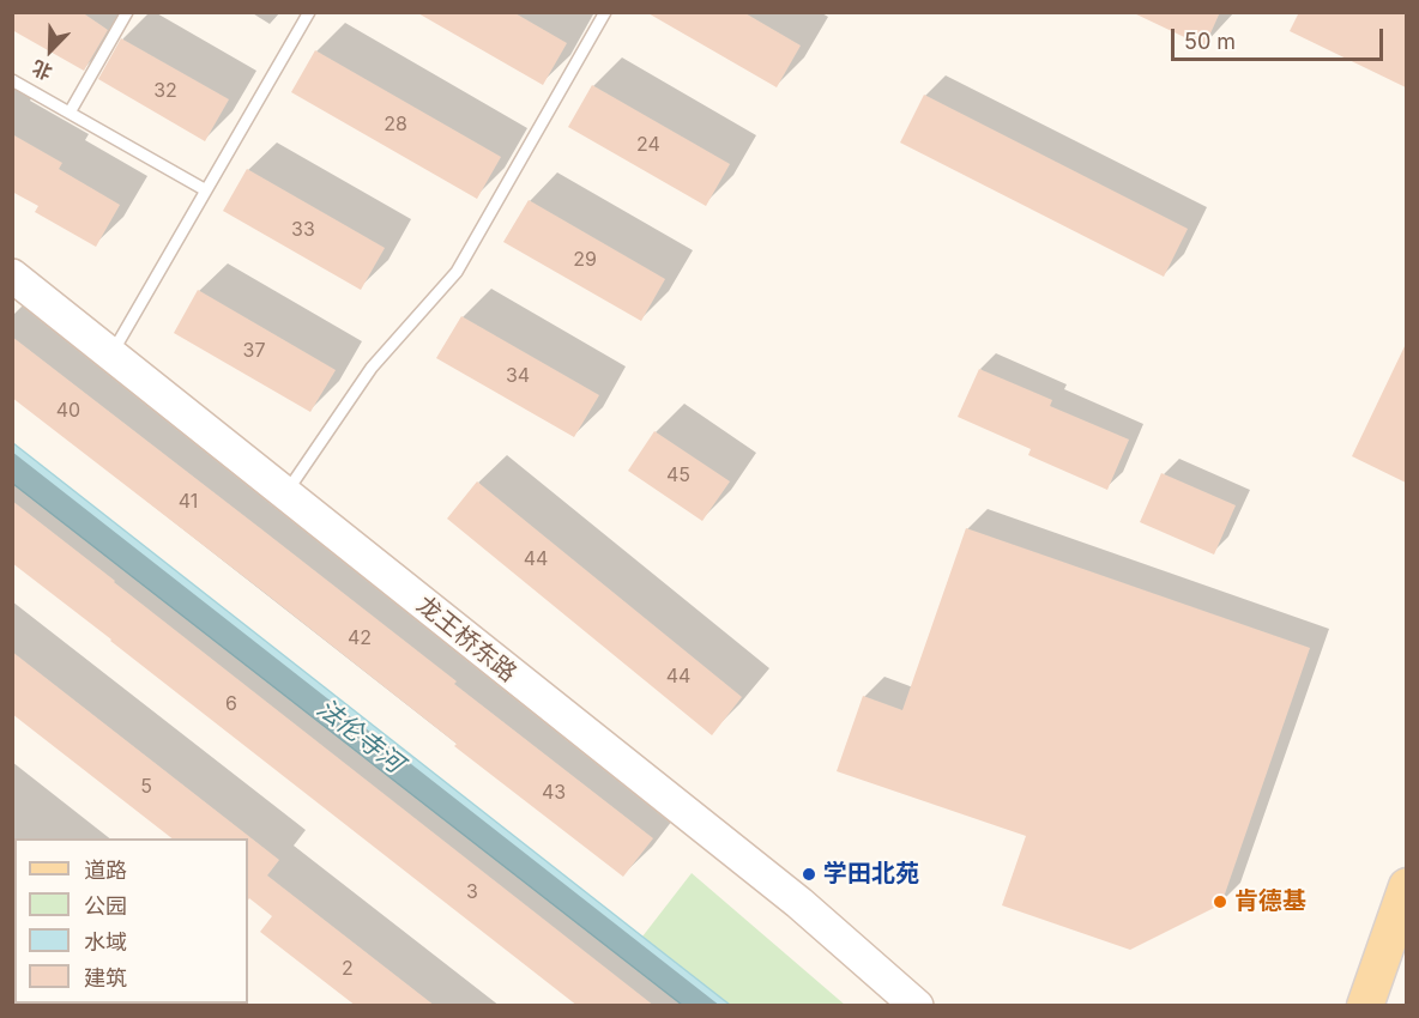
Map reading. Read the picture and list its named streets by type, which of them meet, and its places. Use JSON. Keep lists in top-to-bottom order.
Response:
{
  "streets": {
    "street": ["龙王桥东路"]
  },
  "water": ["法伦寺河"],
  "places": ["学田北苑", "肯德基"],
  "house_numbers": [
    "32",
    "28",
    "24",
    "33",
    "29",
    "37",
    "34",
    "40",
    "45",
    "41",
    "44",
    "42",
    "44",
    "6",
    "5",
    "43",
    "3",
    "2"
  ],
  "legend": [
    "道路",
    "公园",
    "水域",
    "建筑"
  ],
  "scale_bar": "50 m",
  "north": "bottom left"
}
